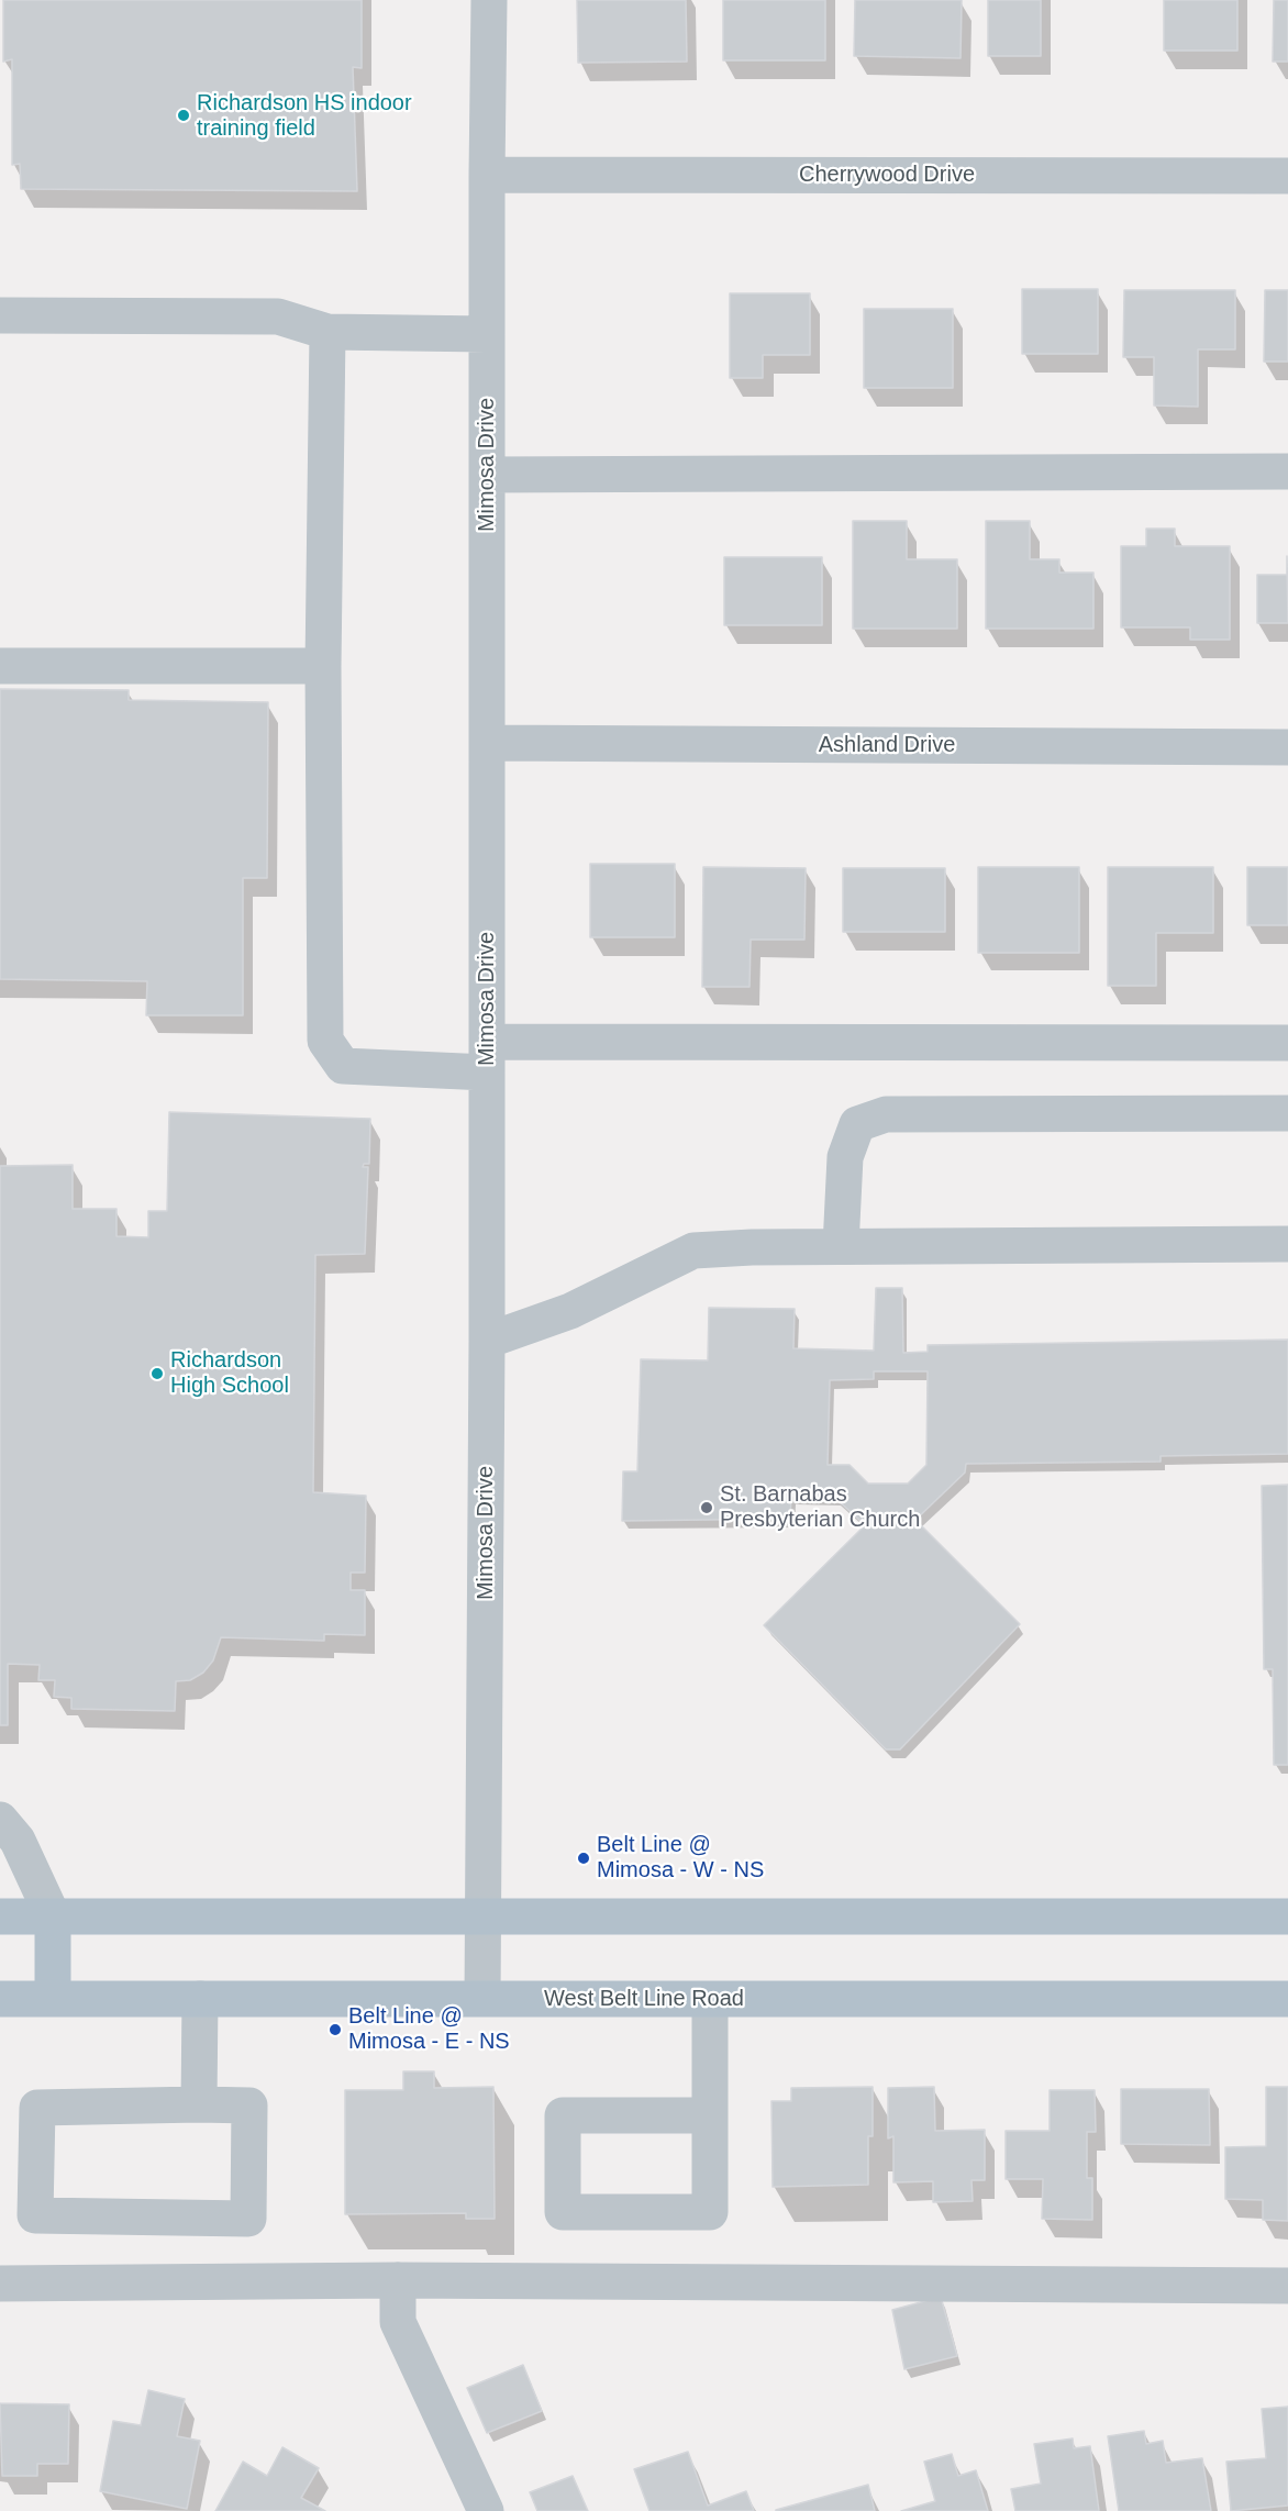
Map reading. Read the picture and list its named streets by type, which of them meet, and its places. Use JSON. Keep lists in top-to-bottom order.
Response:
{
  "streets": {
    "main road": ["West Belt Line Road"],
    "street": ["Cherrywood Drive", "Mimosa Drive", "Ashland Drive"]
  },
  "crossings": [
    ["Cherrywood Drive", "Mimosa Drive"],
    ["Mimosa Drive", "Ashland Drive"],
    ["Mimosa Drive", "West Belt Line Road"]
  ],
  "places": [
    "Richardson HS indoor training field",
    "Richardson High School",
    "St. Barnabas Presbyterian Church",
    "Belt Line @ Mimosa - W - NS",
    "Belt Line @ Mimosa - E - NS"
  ]
}
